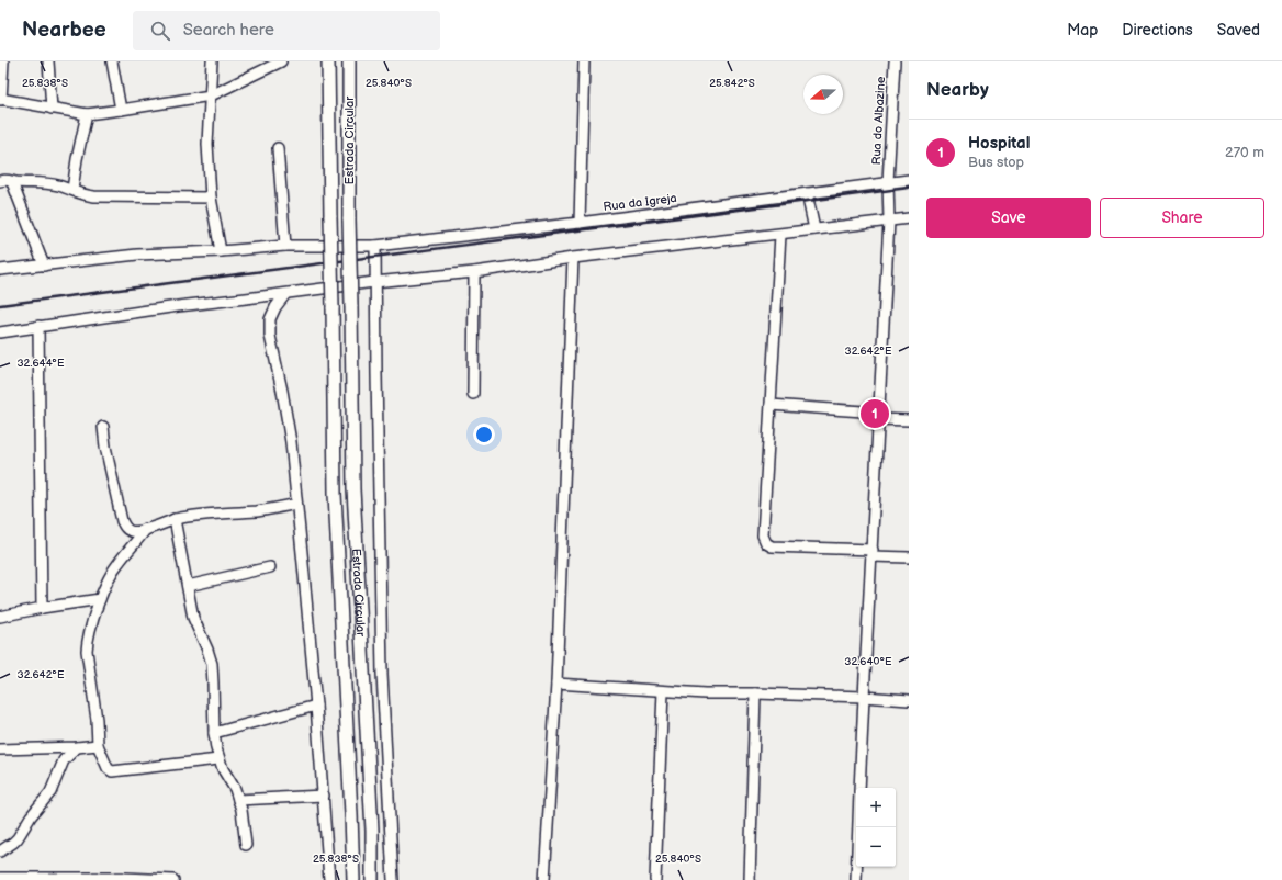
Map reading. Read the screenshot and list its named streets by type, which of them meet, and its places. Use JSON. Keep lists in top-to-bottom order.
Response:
{
  "streets": {
    "main road": ["Estrada Circular"],
    "street": ["Rua do Albazine", "Rua da Igreja"]
  },
  "crossings": [
    ["Rua do Albazine", "Rua da Igreja"]
  ],
  "north": "left",
  "page": {
    "header": "Nearbee",
    "search": "Search here",
    "nav": ["Map", "Directions", "Saved"],
    "heading": "Nearby",
    "list": [
      {
        "mark": "1",
        "name": "Hospital",
        "note": "Bus stop",
        "value": "270 m"
      }
    ],
    "buttons": ["Save", "Share"],
    "pins": "1",
    "map_buttons": ["+", "−"]
  },
  "coordinates": [
    "25.838°S",
    "25.840°S",
    "25.842°S",
    "32.642°E",
    "32.644°E",
    "32.640°E"
  ]
}
